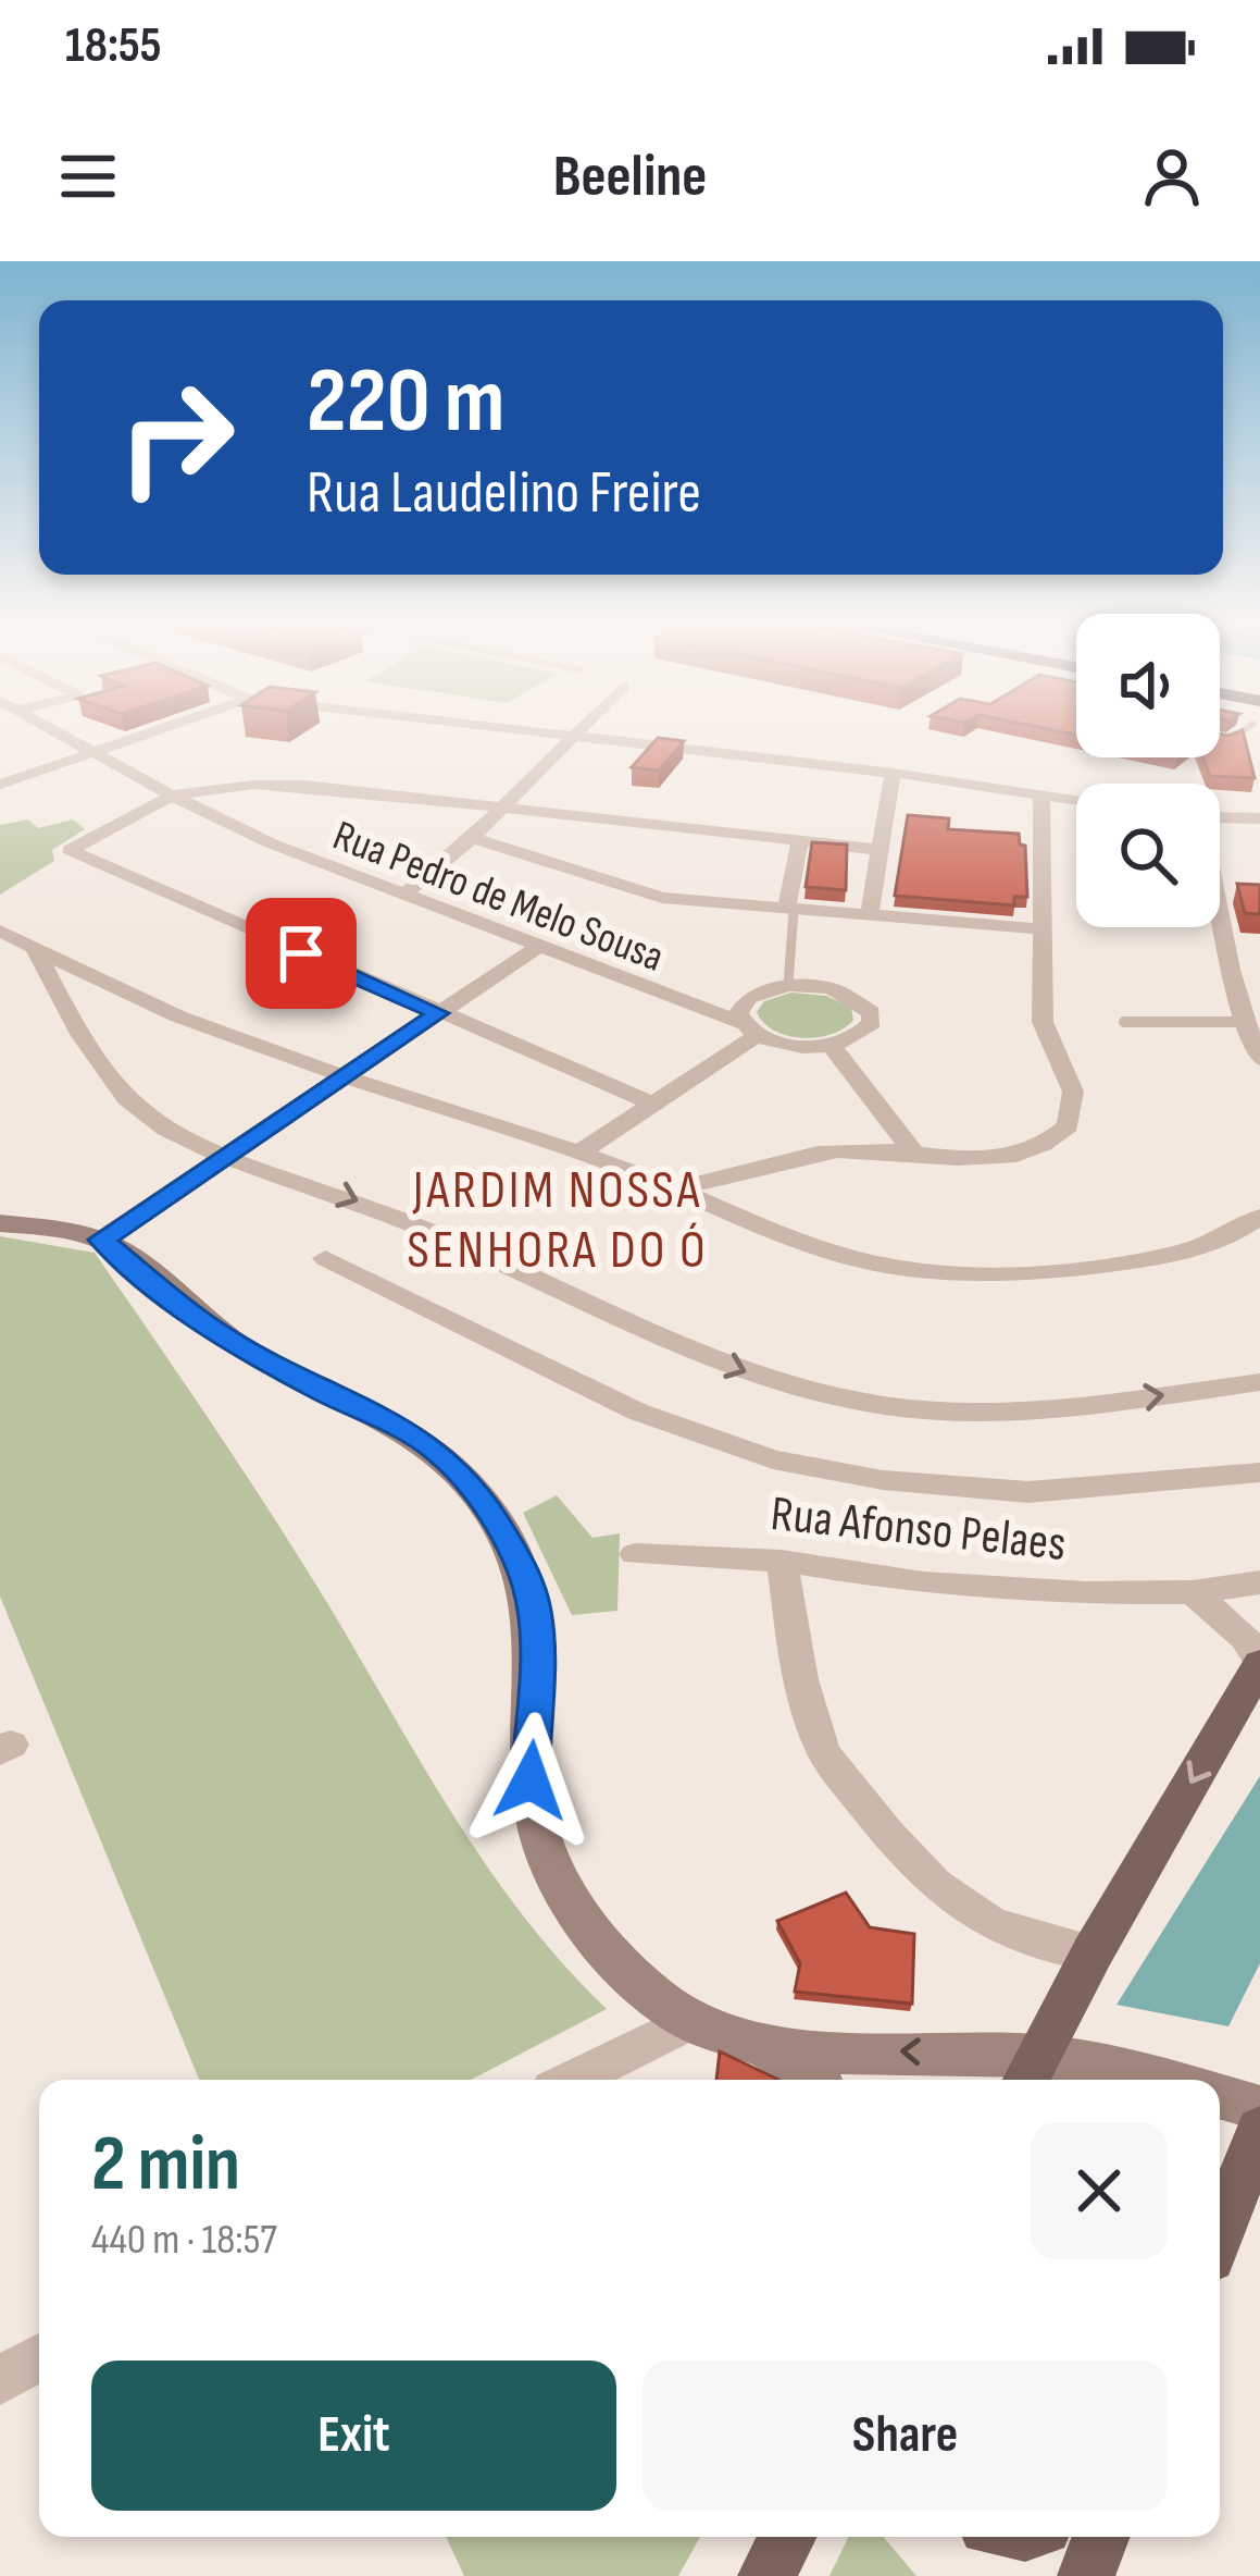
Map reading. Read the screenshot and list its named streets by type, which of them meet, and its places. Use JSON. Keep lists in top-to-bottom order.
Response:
{
  "streets": {
    "street": ["Rua Pedro de Melo Sousa", "Rua Afonso Pelaes"]
  },
  "districts": ["JARDIM NOSSA SENHORA DO Ó"],
  "page": {
    "status": "18:55",
    "header": "Beeline",
    "turn": ["220 m", "Rua Laudelino Freire"],
    "heading": ["2 min", "440 m · 18:57"],
    "buttons": ["Exit", "Share"]
  }
}
